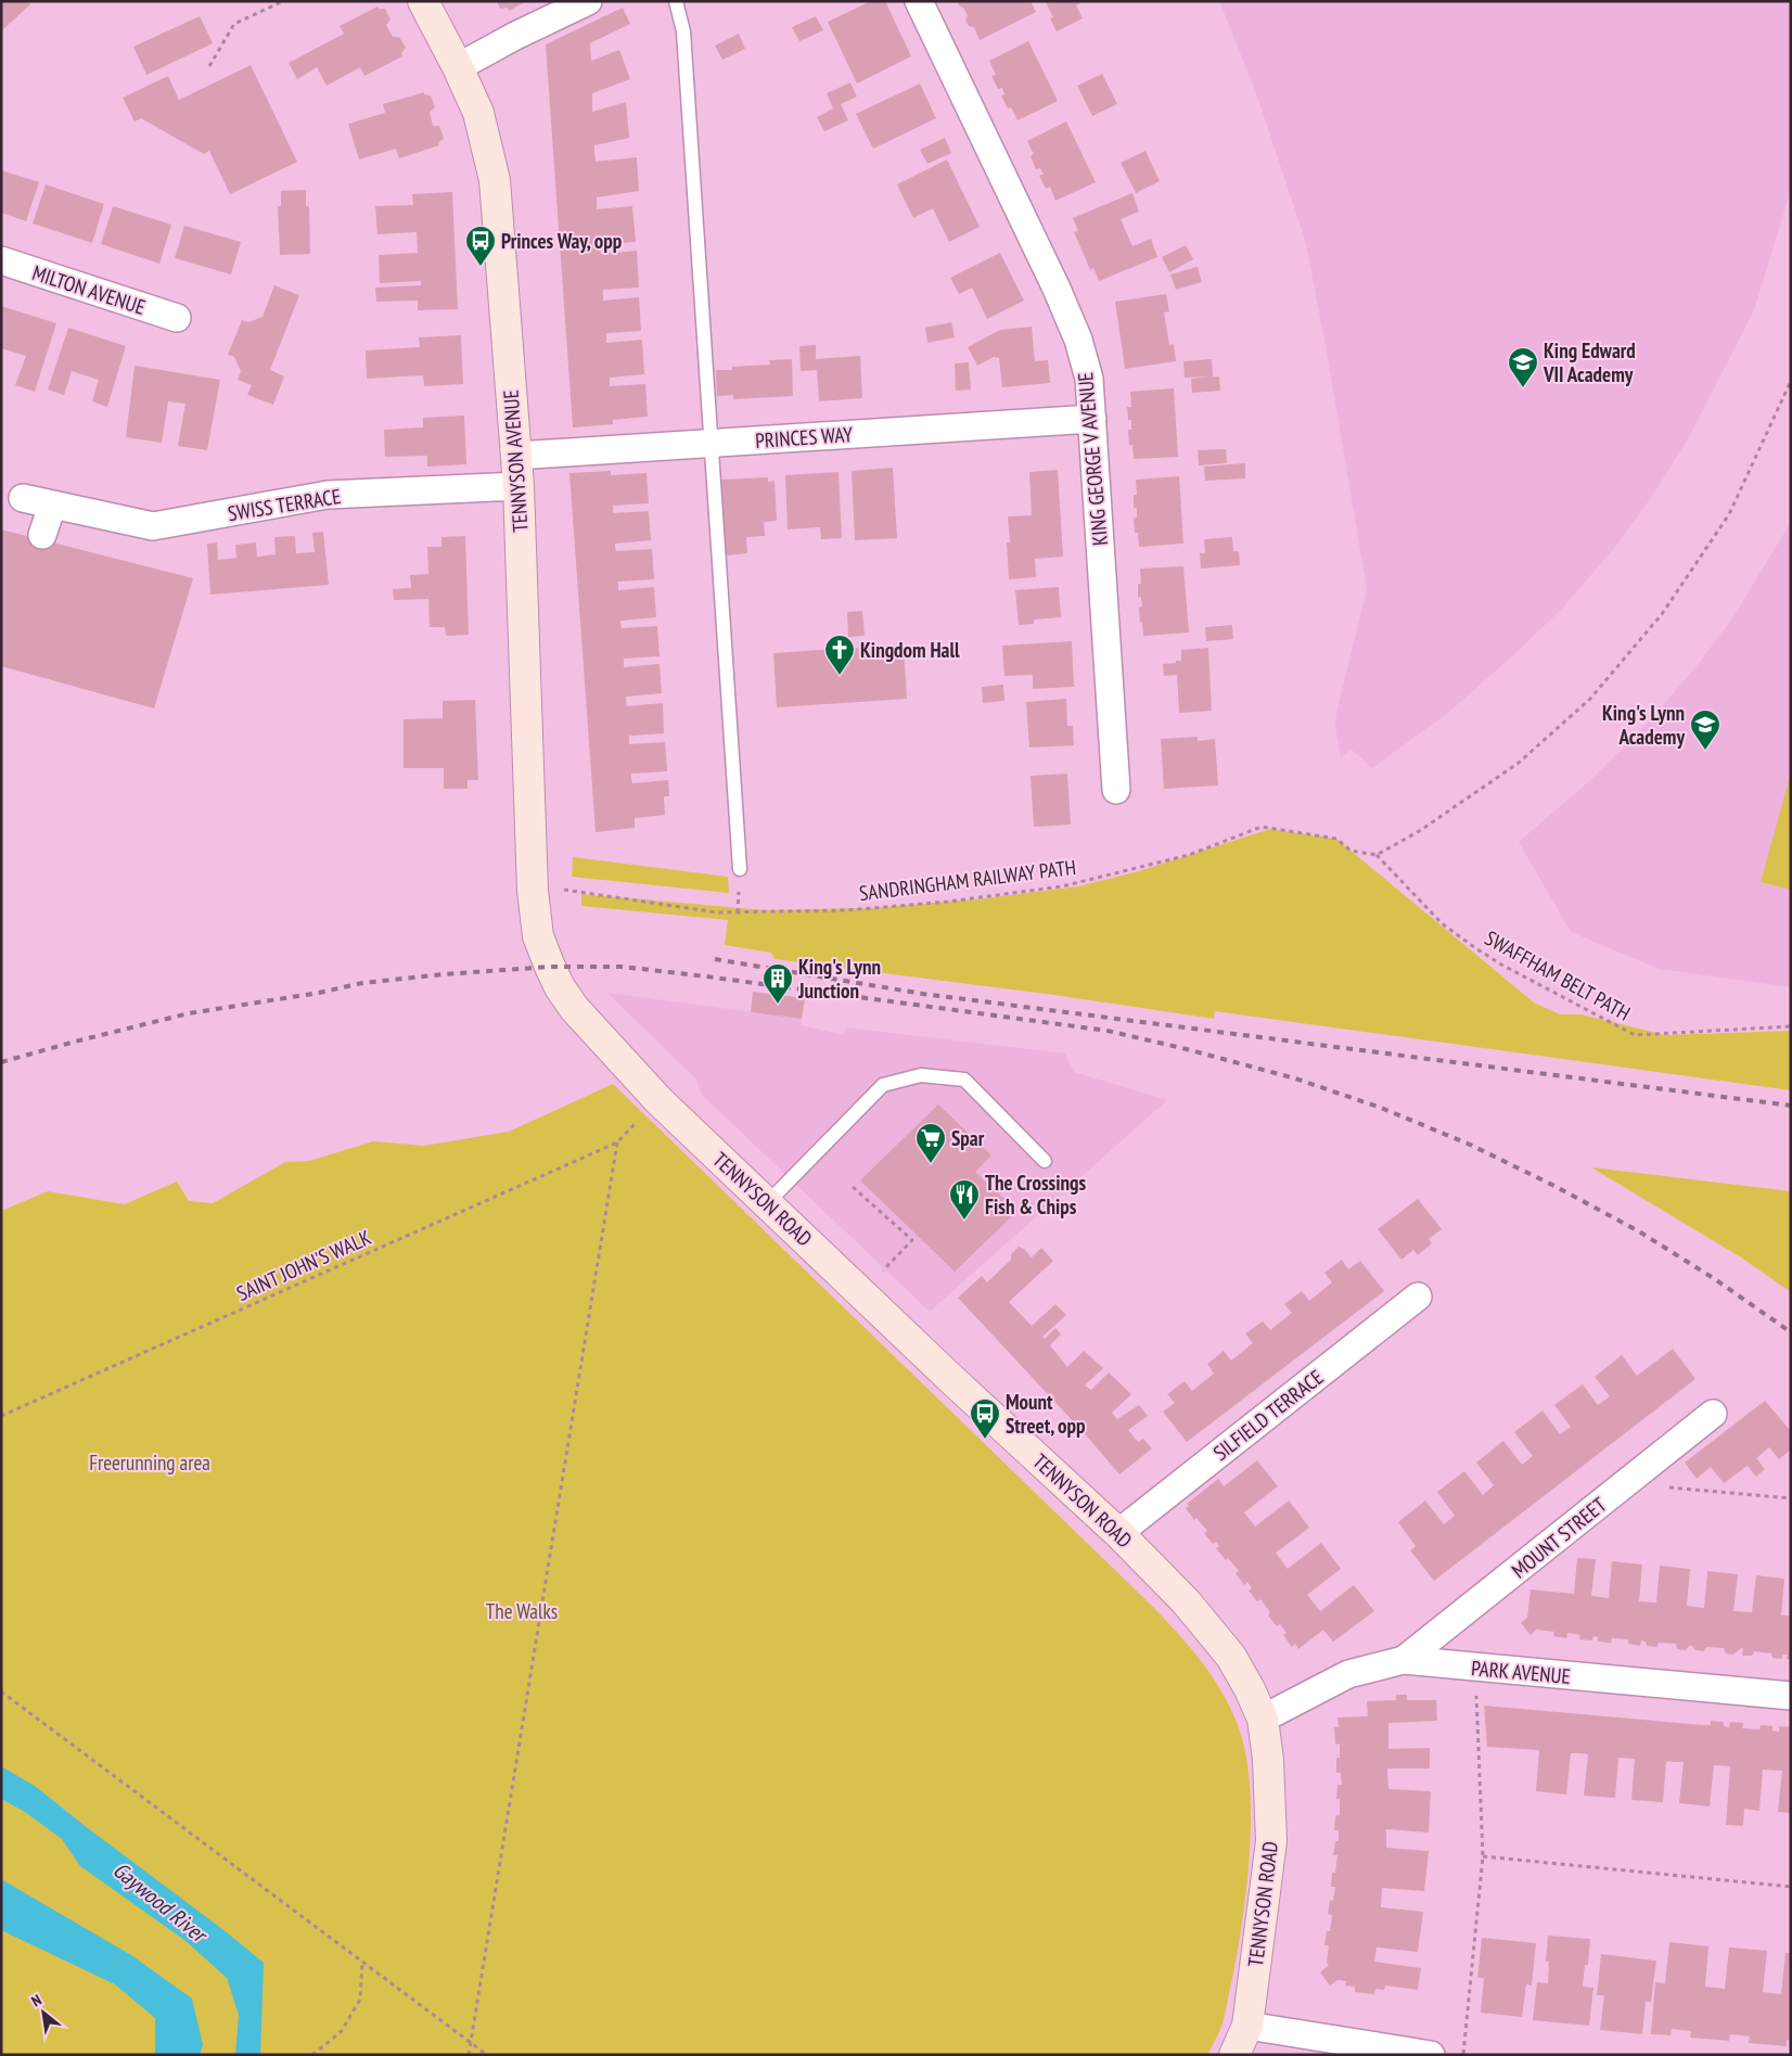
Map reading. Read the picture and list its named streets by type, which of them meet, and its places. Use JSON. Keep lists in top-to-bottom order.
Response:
{
  "streets": {
    "main road": ["TENNYSON AVENUE", "TENNYSON ROAD"],
    "street": [
      "MILTON AVENUE",
      "PRINCES WAY",
      "KING GEORGE V AVENUE",
      "SWISS TERRACE",
      "SILFIELD TERRACE",
      "MOUNT STREET",
      "PARK AVENUE"
    ],
    "path": ["SANDRINGHAM RAILWAY PATH", "SWAFFHAM BELT PATH", "SAINT JOHN'S WALK"]
  },
  "crossings": [
    ["PRINCES WAY", "KING GEORGE V AVENUE"],
    ["PRINCES WAY", "TENNYSON AVENUE"],
    ["TENNYSON AVENUE", "SWISS TERRACE"],
    ["TENNYSON AVENUE", "TENNYSON ROAD"],
    ["SANDRINGHAM RAILWAY PATH", "SWAFFHAM BELT PATH"],
    ["TENNYSON ROAD", "SILFIELD TERRACE"],
    ["TENNYSON ROAD", "PARK AVENUE"],
    ["MOUNT STREET", "PARK AVENUE"]
  ],
  "water": ["Gaywood River"],
  "parks": ["Freerunning area", "The Walks"],
  "places": {
    "bus stop": ["Princes Way, opp", "Mount Street, opp"],
    "school or university": ["King Edward VII Academy", "King's Lynn Academy"],
    "church": ["Kingdom Hall"],
    "building": ["King's Lynn Junction"],
    "supermarket": ["Spar"],
    "restaurant": ["The Crossings Fish & Chips"]
  },
  "north": "top left"
}
